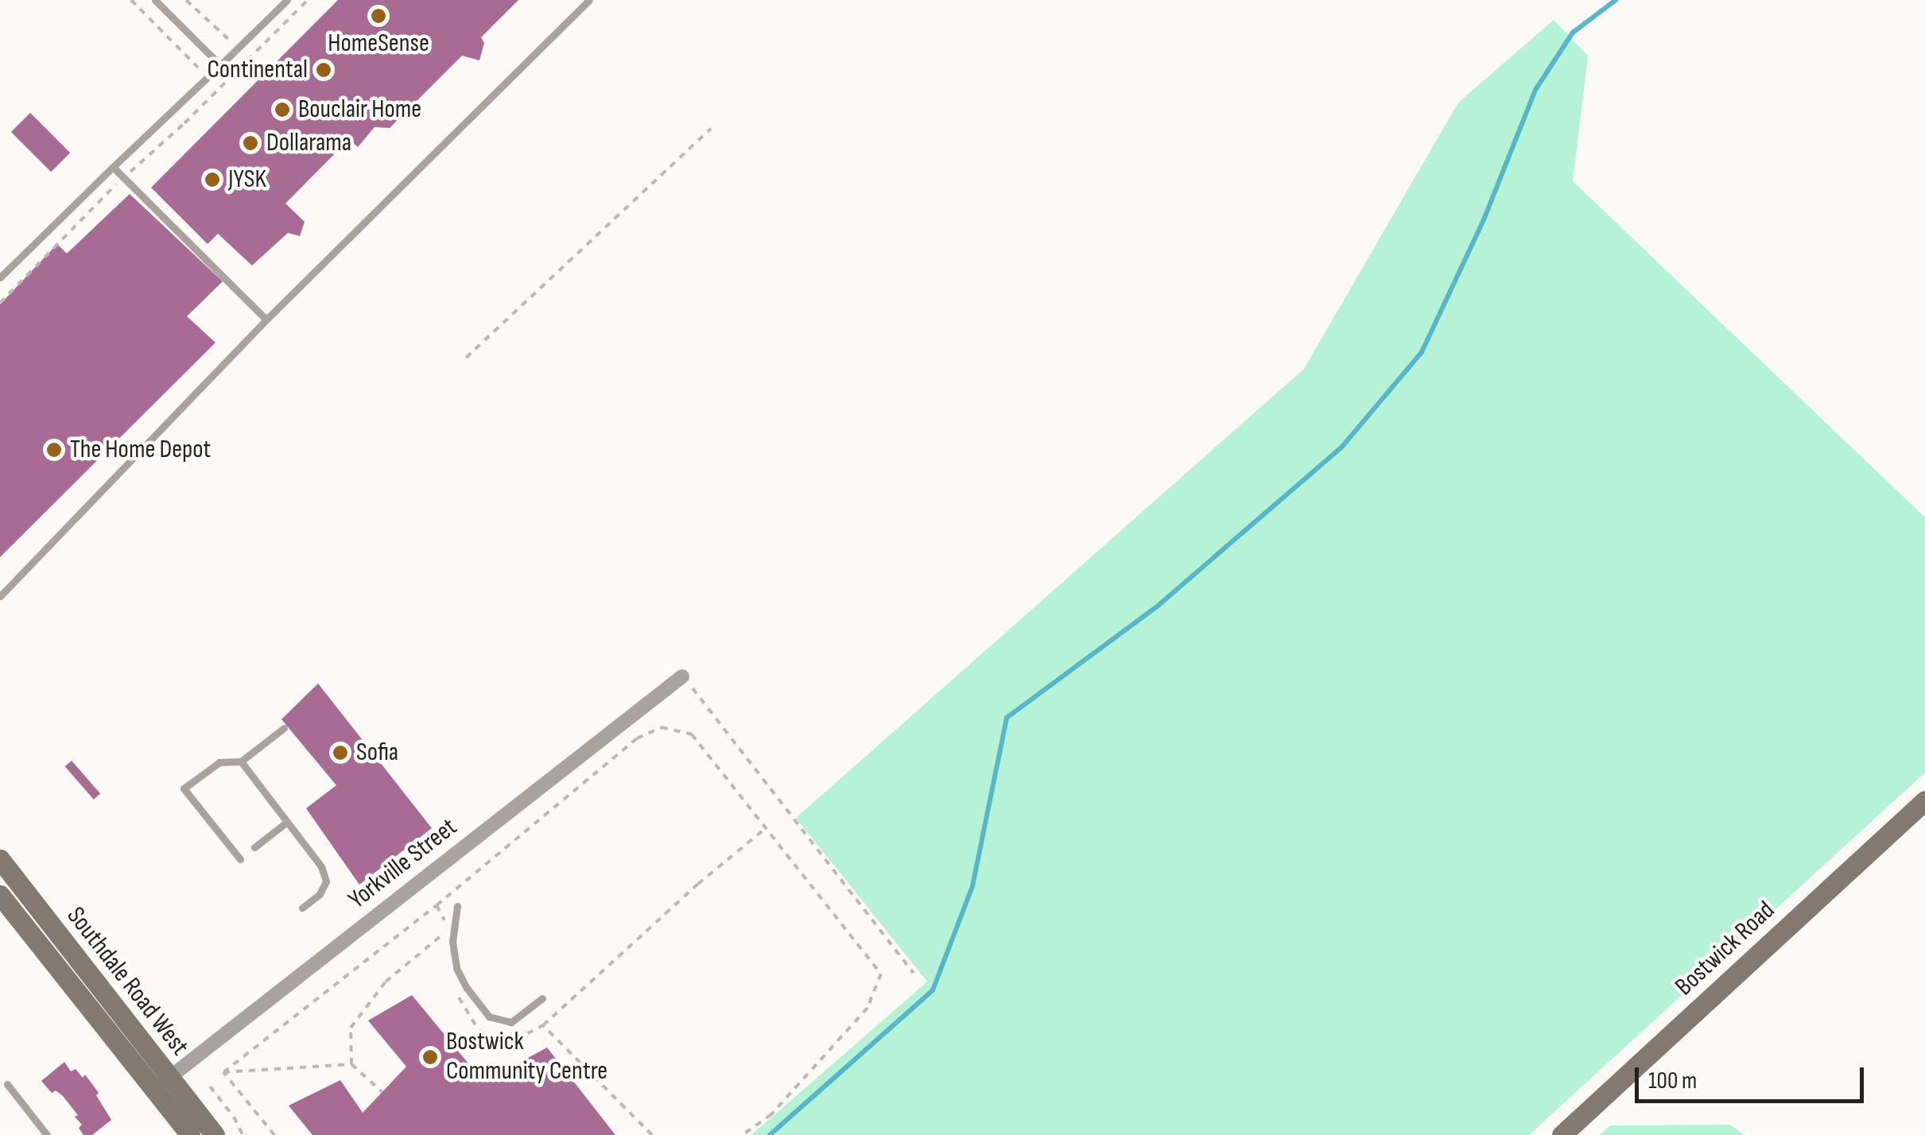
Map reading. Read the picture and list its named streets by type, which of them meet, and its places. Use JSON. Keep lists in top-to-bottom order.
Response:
{
  "streets": {
    "main road": ["Bostwick Road", "Southdale Road West"],
    "street": ["Yorkville Street"]
  },
  "crossings": [
    ["Yorkville Street", "Southdale Road West"]
  ],
  "places": [
    "HomeSense",
    "Continental",
    "Bouclair Home",
    "Dollarama",
    "JYSK",
    "The Home Depot",
    "Sofia",
    "Bostwick Community Centre"
  ],
  "scale_bar": "100 m"
}
